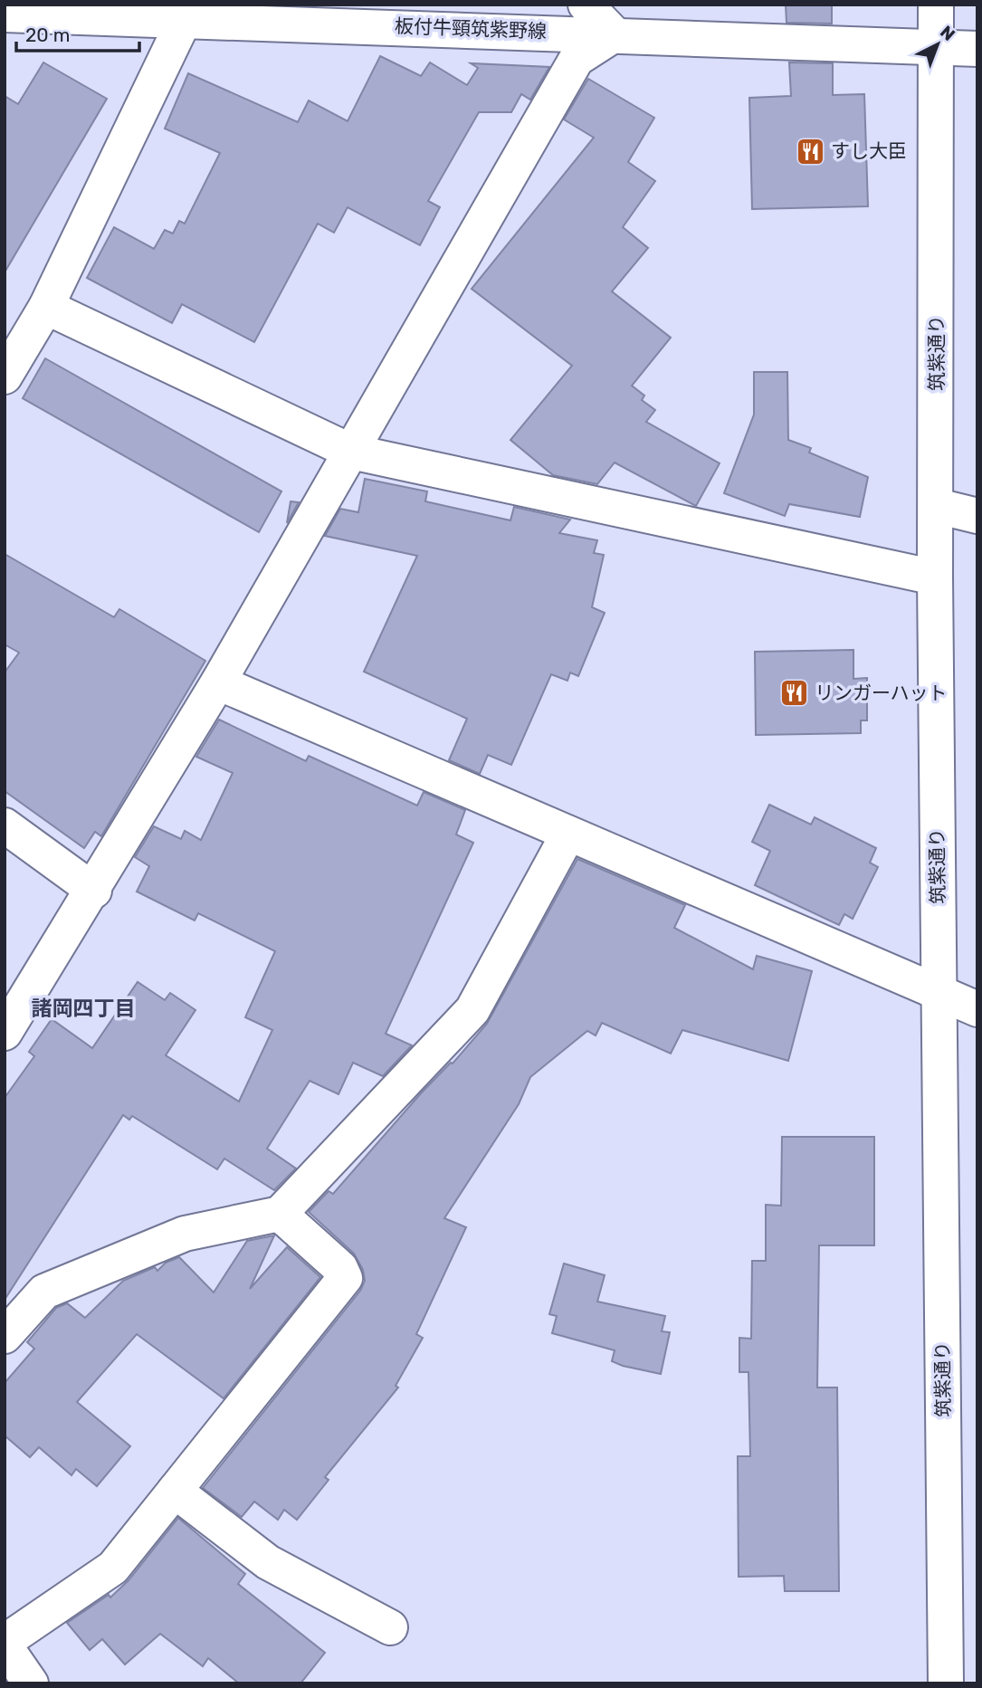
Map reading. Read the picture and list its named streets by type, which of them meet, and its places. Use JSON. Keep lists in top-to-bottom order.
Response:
{
  "streets": {
    "street": ["板付牛頸筑紫野線", "筑紫通り"]
  },
  "crossings": [
    ["板付牛頸筑紫野線", "筑紫通り"]
  ],
  "districts": ["諸岡四丁目"],
  "places": {
    "restaurant": ["すし大臣", "リンガーハット"]
  },
  "scale_bar": "20 m",
  "north": "top right"
}
